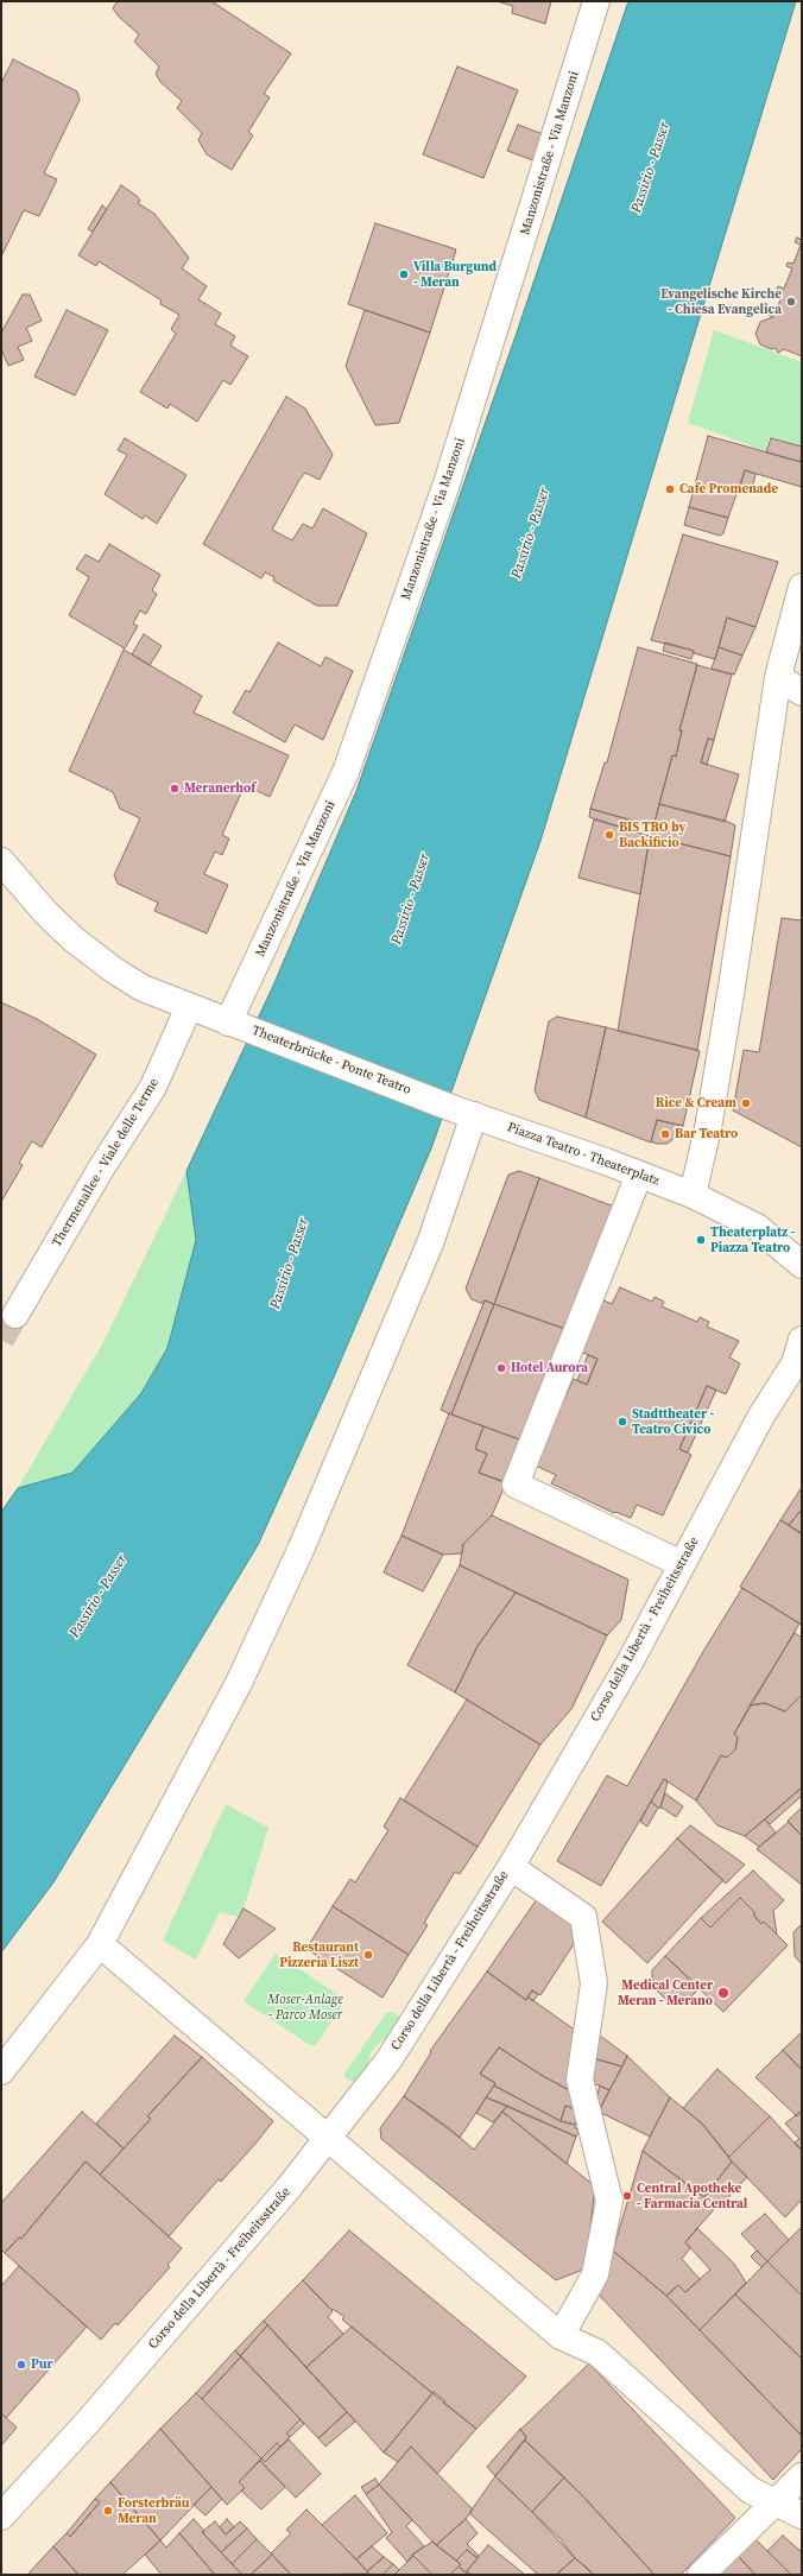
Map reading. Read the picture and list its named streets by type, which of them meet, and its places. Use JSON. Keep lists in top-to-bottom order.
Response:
{
  "streets": {
    "street": [
      "Manzonistraße - Via Manzoni",
      "Theaterbrücke - Ponte Teatro",
      "Piazza Teatro - Theaterplatz",
      "Thermenallee - Viale delle Terme",
      "Corso della Libertà - Freiheitsstraße"
    ]
  },
  "crossings": [
    ["Manzonistraße - Via Manzoni", "Theaterbrücke - Ponte Teatro"],
    ["Theaterbrücke - Ponte Teatro", "Piazza Teatro - Theaterplatz"],
    ["Theaterbrücke - Ponte Teatro", "Thermenallee - Viale delle Terme"]
  ],
  "water": ["Passirio - Passer"],
  "parks": ["Moser-Anlage - Parco Moser"],
  "places": [
    "Villa Burgund - Meran",
    "Evangelische Kirche - Chiesa Evangelica",
    "Cafe Promenade",
    "Meranerhof",
    "BIS TRO by Backificio",
    "Rice & Cream",
    "Bar Teatro",
    "Theaterplatz - Piazza Teatro",
    "Hotel Aurora",
    "Stadttheater - Teatro Civico",
    "Restaurant Pizzeria Liszt",
    "Medical Center Meran - Merano",
    "Central Apotheke - Farmacia Central",
    "Pur",
    "Forsterbräu Meran"
  ]
}
